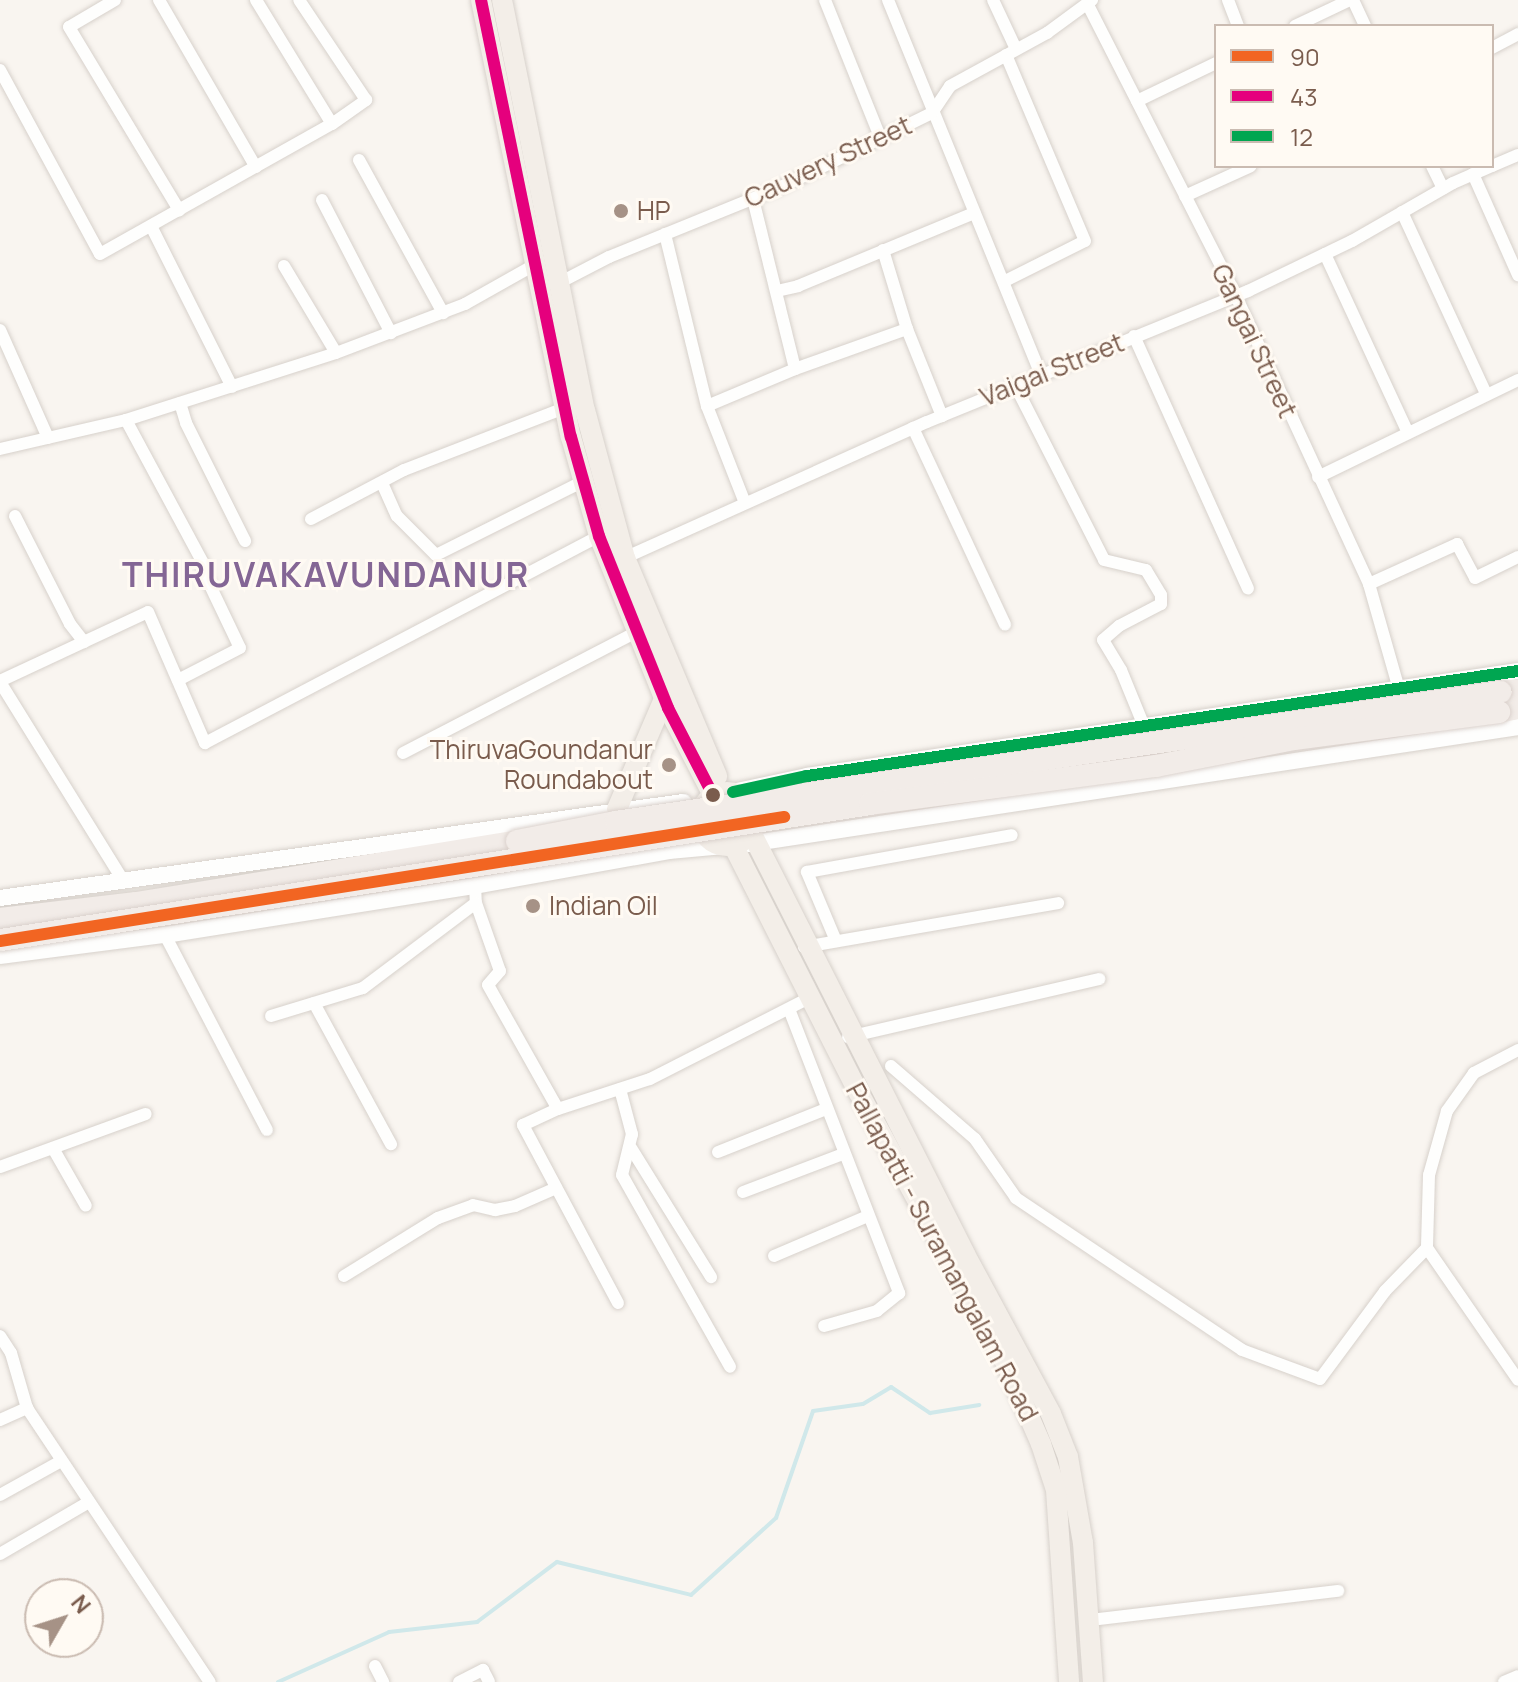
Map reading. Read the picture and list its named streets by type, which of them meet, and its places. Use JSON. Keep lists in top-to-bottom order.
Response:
{
  "streets": {
    "main road": ["Pallapatti - Suramangalam Road"],
    "street": ["Cauvery Street", "Gangai Street", "Vaigai Street"]
  },
  "crossings": [
    ["Cauvery Street", "Gangai Street"],
    ["Gangai Street", "Vaigai Street"]
  ],
  "districts": ["THIRUVAKAVUNDANUR"],
  "places": ["HP", "ThiruvaGoundanur Roundabout", "Indian Oil"],
  "lines": ["transit line 43", "transit line 12", "transit line 90"],
  "legend": ["90", "43", "12"],
  "north": "top right"
}
